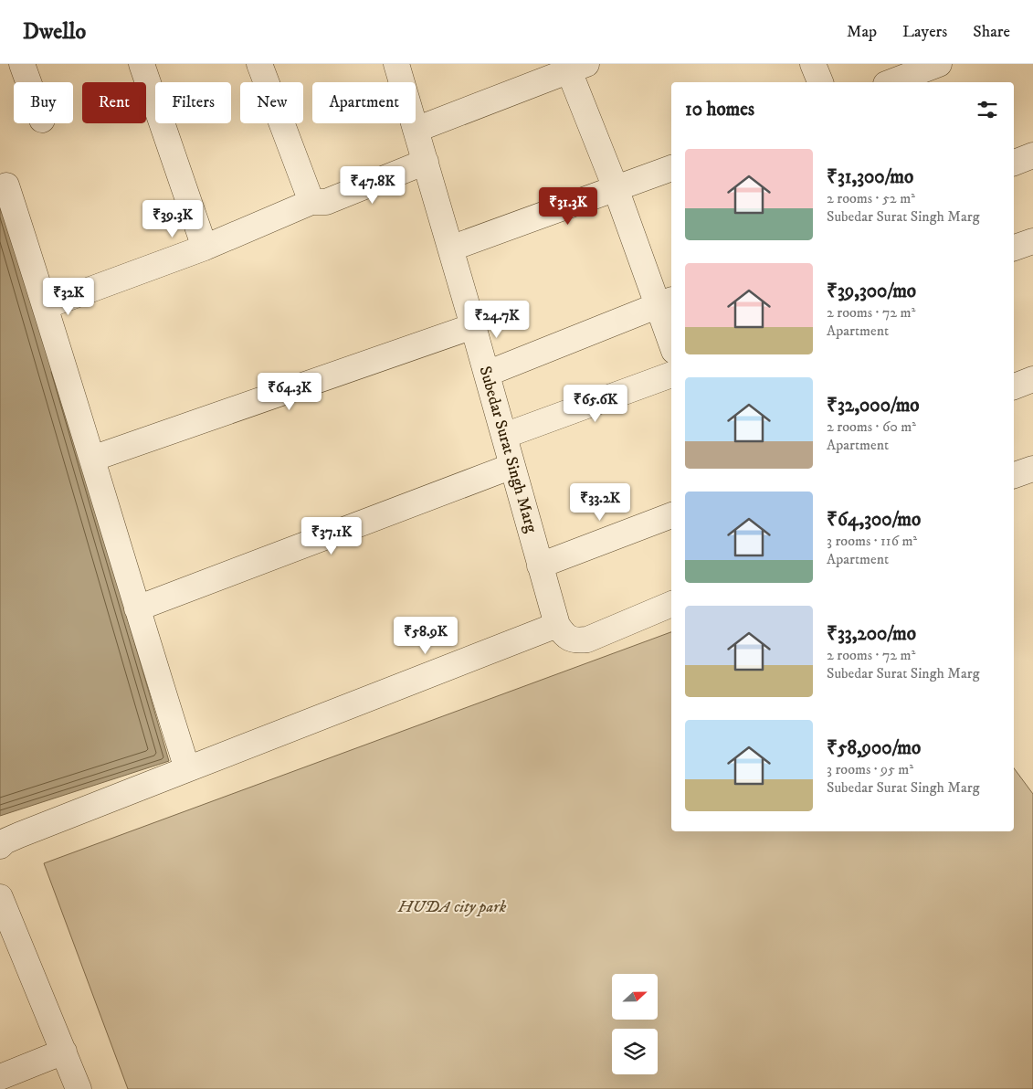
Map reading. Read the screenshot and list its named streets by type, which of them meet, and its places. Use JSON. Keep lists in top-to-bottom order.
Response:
{
  "streets": {
    "street": ["Subedar Surat Singh Marg"]
  },
  "parks": ["HUDA city park"],
  "north": "right",
  "page": {
    "header": "Dwello",
    "nav": ["Map", "Layers", "Share"],
    "chip": [
      "Buy",
      "Rent",
      "Filters",
      "New",
      "Apartment"
    ],
    "heading": "10 homes",
    "list": [
      {
        "name": "₹31,300/mo",
        "note": "2 rooms · 52 m² · Subedar Surat Singh Marg"
      },
      {
        "name": "₹39,300/mo",
        "note": "2 rooms · 72 m² · Apartment"
      },
      {
        "name": "₹32,000/mo",
        "note": "2 rooms · 60 m² · Apartment"
      },
      {
        "name": "₹64,300/mo",
        "note": "3 rooms · 116 m² · Apartment"
      },
      {
        "name": "₹33,200/mo",
        "note": "2 rooms · 72 m² · Subedar Surat Singh Marg"
      },
      {
        "name": "₹58,900/mo",
        "note": "3 rooms · 95 m² · Subedar Surat Singh Marg"
      }
    ],
    "price": [
      "₹47.8K",
      "₹31.3K",
      "₹39.3K",
      "₹32K",
      "₹24.7K",
      "₹64.3K",
      "₹65.6K",
      "₹33.2K",
      "₹37.1K",
      "₹58.9K"
    ]
  }
}
